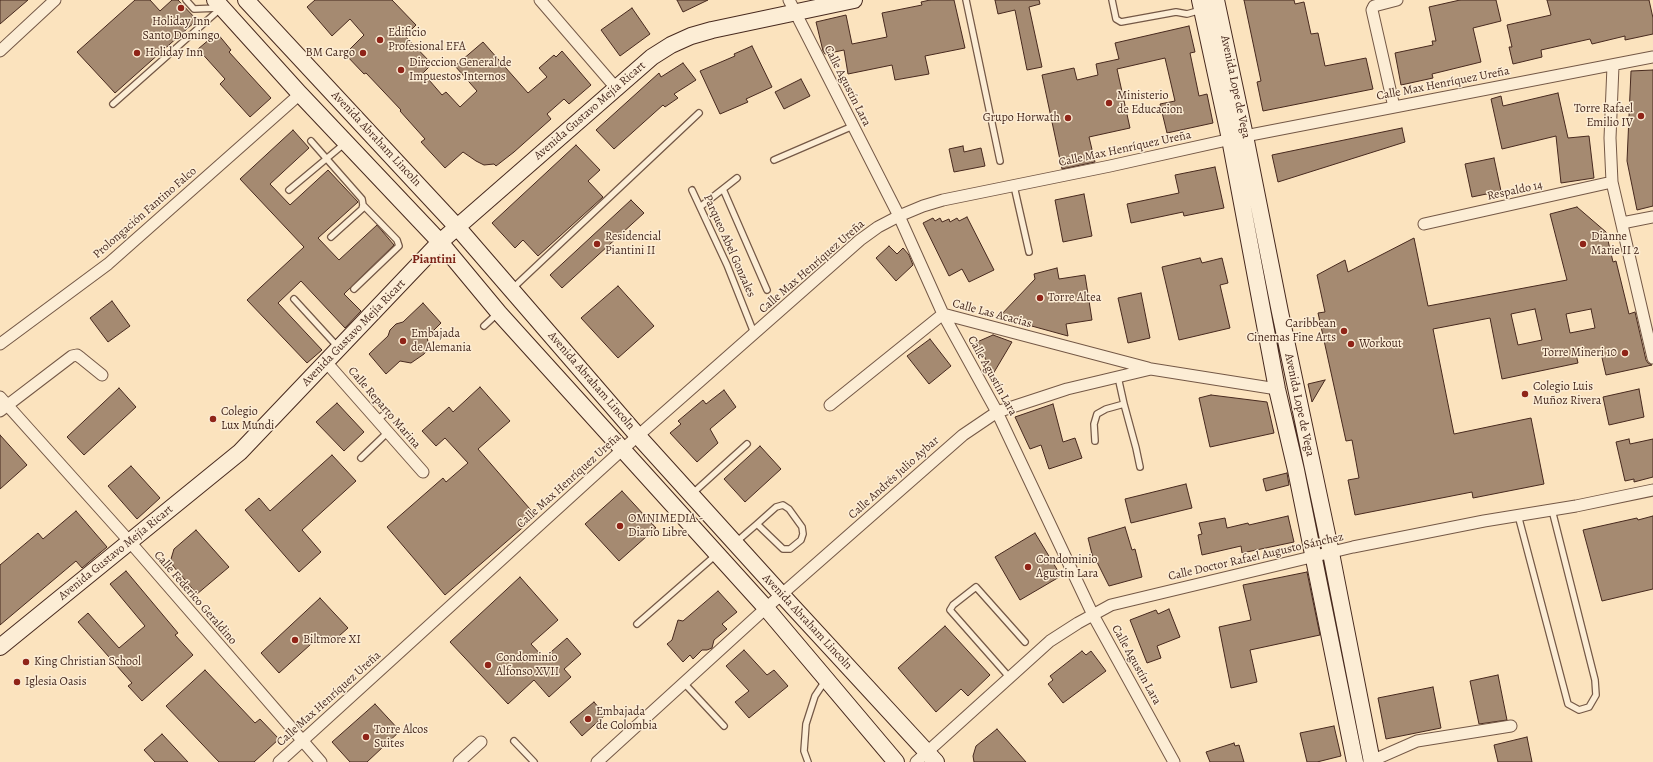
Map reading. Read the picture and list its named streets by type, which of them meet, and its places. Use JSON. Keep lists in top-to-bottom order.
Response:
{
  "streets": {
    "main road": ["Avenida Lope de Vega", "Avenida Gustavo Mejía Ricart", "Avenida Abraham Lincoln"],
    "street": [
      "Calle Max Henríquez Ureña",
      "Calle Agustín Lara",
      "Respaldo 14",
      "Prolongación Fantino Falco",
      "Calle Las Acacias",
      "Calle Reparto Marina",
      "Calle Andrés Julio Aybar",
      "Calle Doctor Rafael Augusto Sánchez",
      "Calle Federico Geraldino"
    ],
    "lane": ["Parqueo Abel Gonzales"]
  },
  "crossings": [
    ["Calle Max Henríquez Ureña", "Calle Agustín Lara"],
    ["Calle Max Henríquez Ureña", "Avenida Lope de Vega"],
    ["Calle Max Henríquez Ureña", "Avenida Abraham Lincoln"],
    ["Calle Max Henríquez Ureña", "Parqueo Abel Gonzales"],
    ["Calle Max Henríquez Ureña", "Calle Federico Geraldino"],
    ["Calle Agustín Lara", "Avenida Gustavo Mejía Ricart"],
    ["Calle Agustín Lara", "Calle Las Acacias"],
    ["Calle Agustín Lara", "Calle Andrés Julio Aybar"],
    ["Calle Agustín Lara", "Calle Doctor Rafael Augusto Sánchez"],
    ["Avenida Lope de Vega", "Calle Andrés Julio Aybar"],
    ["Avenida Lope de Vega", "Calle Doctor Rafael Augusto Sánchez"],
    ["Avenida Gustavo Mejía Ricart", "Avenida Abraham Lincoln"],
    ["Avenida Gustavo Mejía Ricart", "Calle Reparto Marina"],
    ["Avenida Gustavo Mejía Ricart", "Calle Federico Geraldino"],
    ["Avenida Abraham Lincoln", "Prolongación Fantino Falco"],
    ["Avenida Abraham Lincoln", "Calle Andrés Julio Aybar"],
    ["Avenida Abraham Lincoln", "Calle Doctor Rafael Augusto Sánchez"],
    ["Calle Las Acacias", "Calle Andrés Julio Aybar"]
  ],
  "districts": ["Piantini"],
  "places": [
    "Holiday Inn Santo Domingo",
    "Edificio Profesional EFA",
    "Holiday Inn",
    "BM Cargo",
    "Direccion General de Impuestos Internos",
    "Ministerio de Educacion",
    "Torre Rafael Emilio IV",
    "Grupo Horwath",
    "Residencial Piantini II",
    "Dianne Marie II 2",
    "Torre Altea",
    "Caribbean Cinemas Fine Arts",
    "Embajada de Alemania",
    "Workout",
    "Torre Mineri 10",
    "Colegio Luis Muñoz Rivera",
    "Colegio Lux Mundi",
    "OMNIMEDIA - Diario Libre",
    "Condominio Agustin Lara",
    "Biltmore XI",
    "King Christian School",
    "Condominio Alfonso XVII",
    "Iglesia Oasis",
    "Embajada de Colombia",
    "Torre Alcos Suites"
  ]
}
